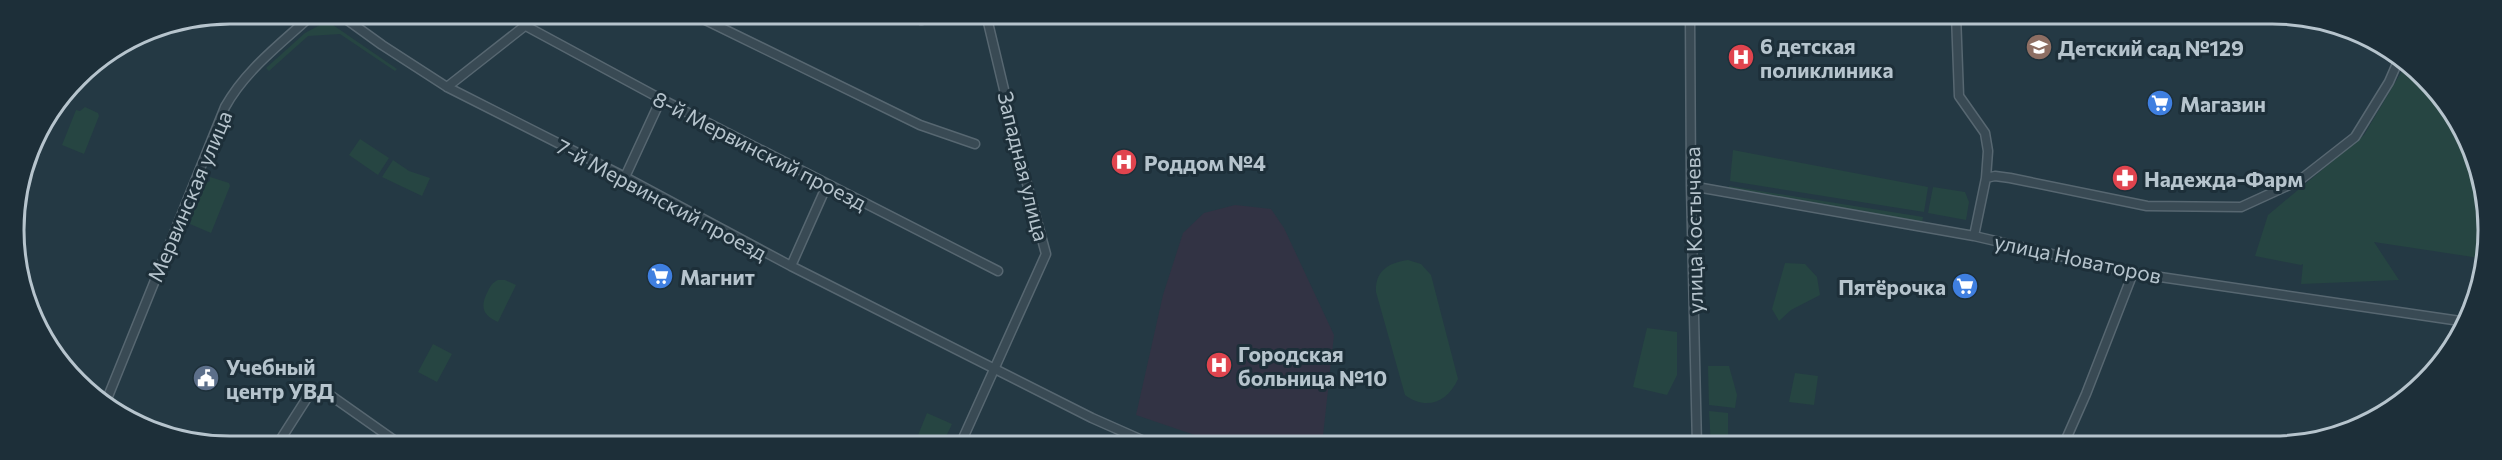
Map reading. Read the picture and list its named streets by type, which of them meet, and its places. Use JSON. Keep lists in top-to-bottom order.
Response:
{
  "streets": {
    "street": [
      "8-й Мервинский проезд",
      "Западная улица",
      "Мервинская улица",
      "7-й Мервинский проезд",
      "улица Костычева",
      "улица Новаторов"
    ]
  },
  "crossings": [
    ["Западная улица", "7-й Мервинский проезд"],
    ["улица Костычева", "улица Новаторов"]
  ],
  "places": {
    "school or university": ["Детский сад №129"],
    "hospital": ["6 детская поликлиника", "Роддом №4", "Городская больница №10"],
    "supermarket": ["Магазин", "Магнит", "Пятёрочка"],
    "pharmacy": ["Надежда-Фарм"],
    "public building": ["Учебный центр УВД"]
  }
}
